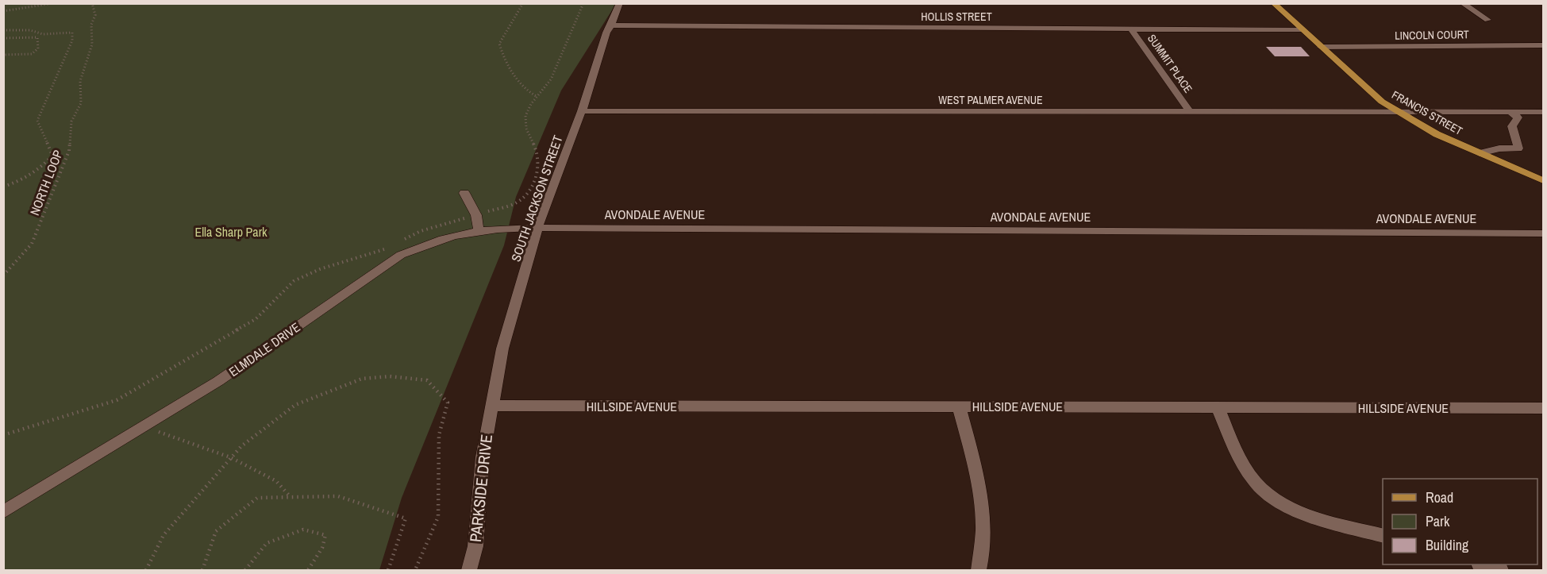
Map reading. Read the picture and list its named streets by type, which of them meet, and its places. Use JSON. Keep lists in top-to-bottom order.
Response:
{
  "streets": {
    "main road": ["FRANCIS STREET"],
    "street": [
      "HOLLIS STREET",
      "LINCOLN COURT",
      "SUMMIT PLACE",
      "WEST PALMER AVENUE",
      "SOUTH JACKSON STREET",
      "AVONDALE AVENUE",
      "ELMDALE DRIVE",
      "HILLSIDE AVENUE",
      "PARKSIDE DRIVE"
    ],
    "path": ["NORTH LOOP"]
  },
  "crossings": [
    ["HOLLIS STREET", "SUMMIT PLACE"],
    ["HOLLIS STREET", "FRANCIS STREET"],
    ["HOLLIS STREET", "SOUTH JACKSON STREET"],
    ["LINCOLN COURT", "FRANCIS STREET"],
    ["SUMMIT PLACE", "WEST PALMER AVENUE"],
    ["WEST PALMER AVENUE", "FRANCIS STREET"],
    ["WEST PALMER AVENUE", "SOUTH JACKSON STREET"],
    ["SOUTH JACKSON STREET", "AVONDALE AVENUE"],
    ["SOUTH JACKSON STREET", "ELMDALE DRIVE"],
    ["SOUTH JACKSON STREET", "HILLSIDE AVENUE"],
    ["SOUTH JACKSON STREET", "PARKSIDE DRIVE"],
    ["AVONDALE AVENUE", "ELMDALE DRIVE"],
    ["HILLSIDE AVENUE", "PARKSIDE DRIVE"]
  ],
  "parks": ["Ella Sharp Park"],
  "legend": ["Road", "Park", "Building"]
}
